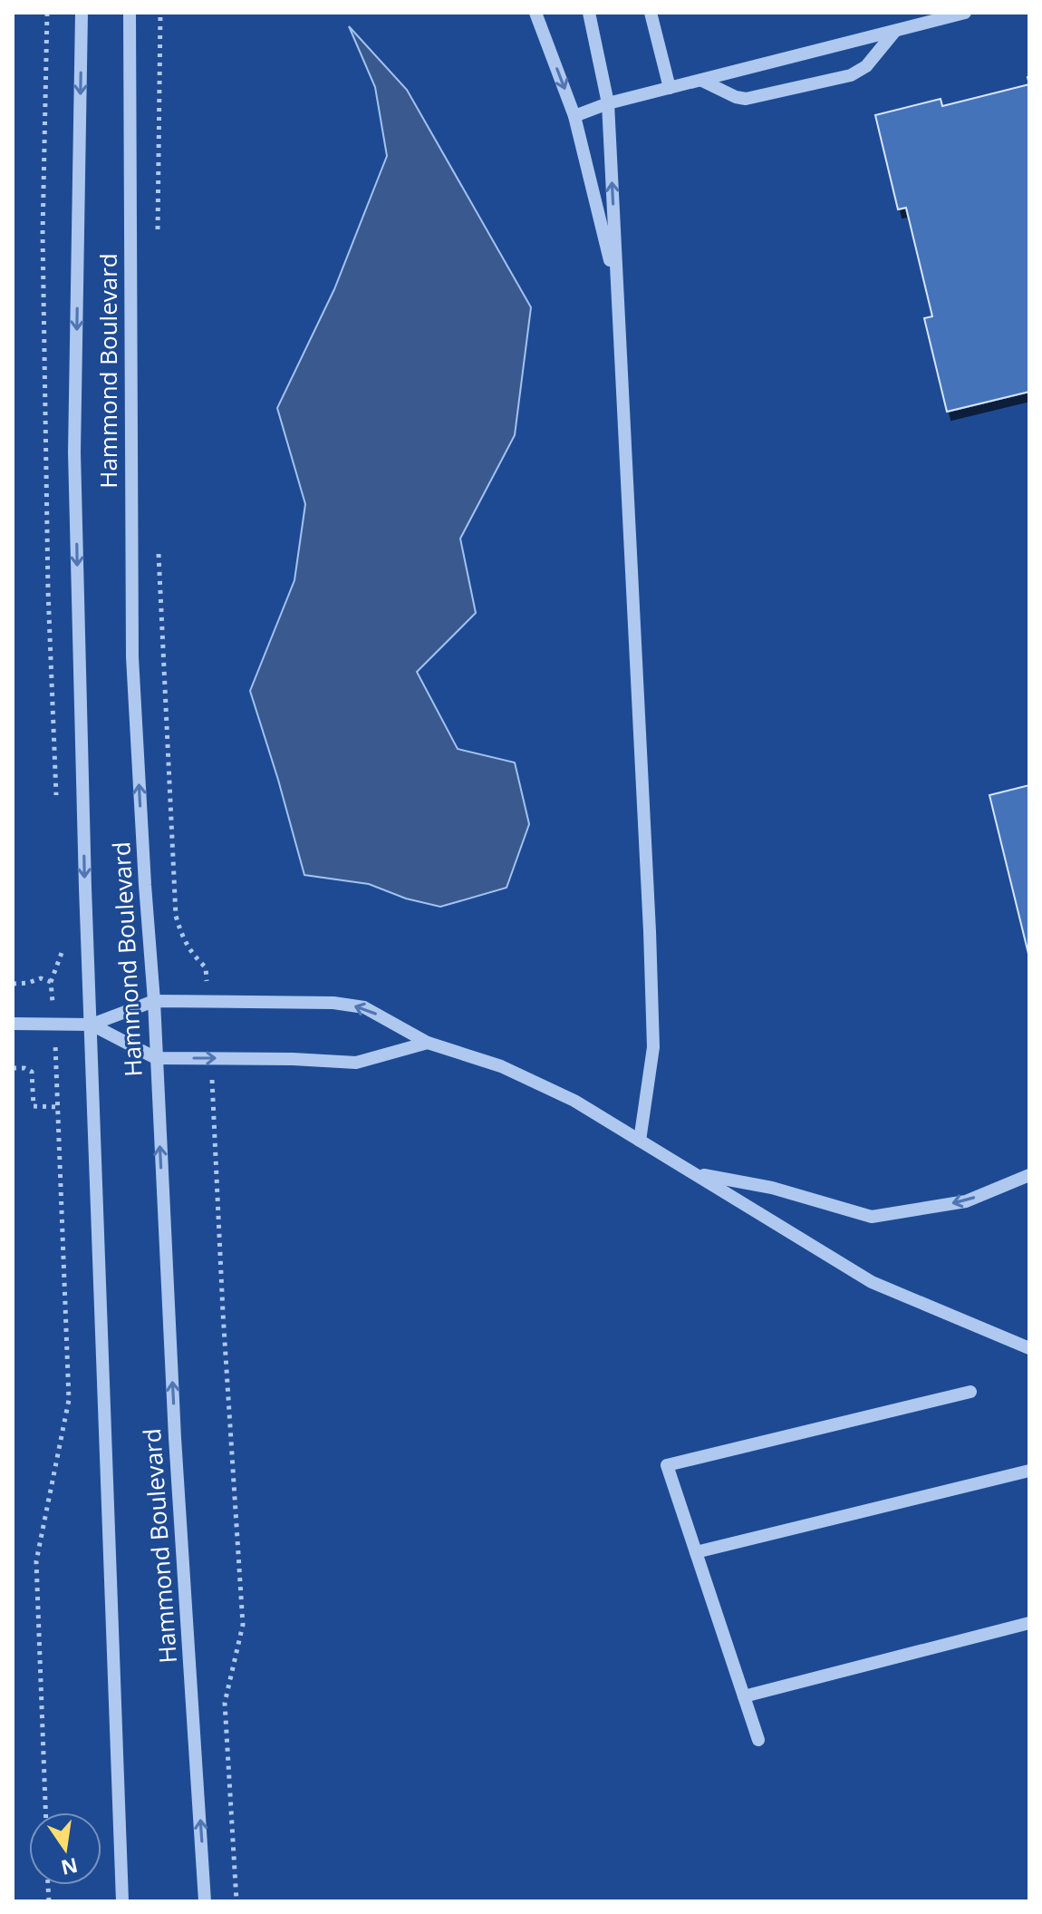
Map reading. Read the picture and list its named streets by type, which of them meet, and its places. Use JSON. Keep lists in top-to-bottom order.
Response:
{
  "streets": {
    "street": ["Hammond Boulevard"]
  },
  "north": "bottom"
}
